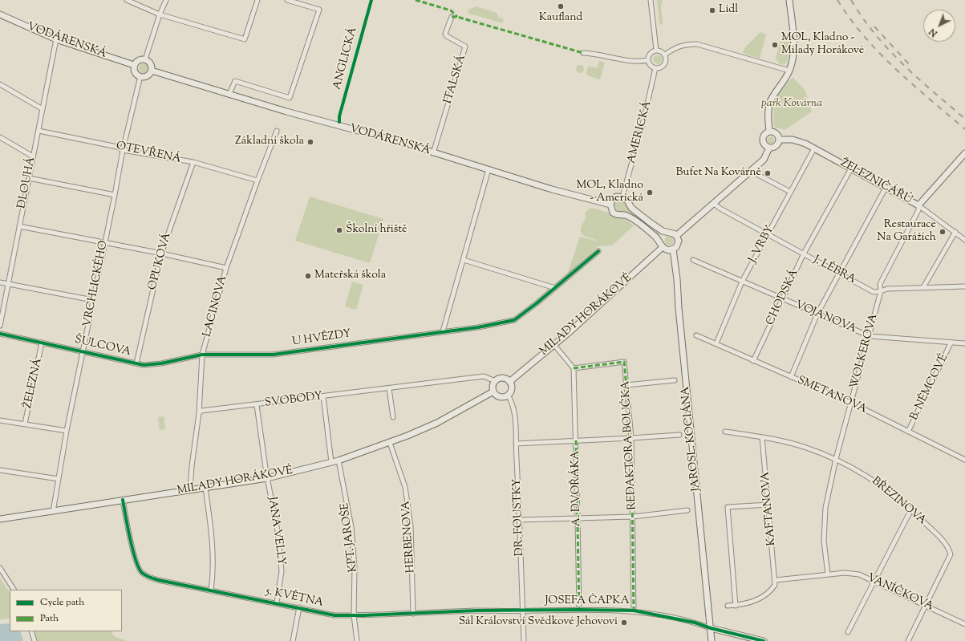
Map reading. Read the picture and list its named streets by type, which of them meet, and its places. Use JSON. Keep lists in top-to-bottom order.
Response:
{
  "streets": {
    "main road": [
      "VODÁRENSKÁ",
      "ŽELEZNIČÁŘŮ",
      "MILADY HORÁKOVÉ",
      "WOLKEROVA",
      "JAROSL. KOCIÁNA",
      "JOSEFA ČAPKA"
    ],
    "street": [
      "ITALSKÁ",
      "AMERICKÁ",
      "OTEVŘENÁ",
      "DLOUHÁ",
      "J. VRBY",
      "OPUKOVÁ",
      "J. LÉBRA",
      "VRCHLICKÉHO",
      "CHODSKÁ",
      "LACINOVA",
      "VOJANOVA",
      "U HVĚZDY",
      "ŠULCOVA",
      "ŽELEZNÁ",
      "B. NĚMCOVÉ",
      "SMETANOVA",
      "SVOBODY",
      "REDAKTORA BOUČKA",
      "A. DVOŘÁKA",
      "BŘEZINOVA",
      "KAFTANOVA",
      "DR. FOUSTKY",
      "JANA VELLY",
      "HERBENOVA",
      "KPT. JAROŠE",
      "VANÍČKOVA",
      "5. KVĚTNA"
    ],
    "cycle path": ["ANGLICKÁ"]
  },
  "crossings": [
    ["VODÁRENSKÁ", "ITALSKÁ"],
    ["VODÁRENSKÁ", "DLOUHÁ"],
    ["VODÁRENSKÁ", "VRCHLICKÉHO"],
    ["OTEVŘENÁ", "DLOUHÁ"],
    ["OTEVŘENÁ", "OPUKOVÁ"],
    ["OTEVŘENÁ", "VRCHLICKÉHO"],
    ["OTEVŘENÁ", "LACINOVA"],
    ["ŽELEZNIČÁŘŮ", "J. VRBY"],
    ["ŽELEZNIČÁŘŮ", "CHODSKÁ"],
    ["ŽELEZNIČÁŘŮ", "WOLKEROVA"],
    ["J. VRBY", "J. LÉBRA"],
    ["J. VRBY", "VOJANOVA"],
    ["J. VRBY", "SMETANOVA"],
    ["OPUKOVÁ", "ŠULCOVA"],
    ["J. LÉBRA", "CHODSKÁ"],
    ["J. LÉBRA", "WOLKEROVA"],
    ["VRCHLICKÉHO", "MILADY HORÁKOVÉ"],
    ["VRCHLICKÉHO", "ŠULCOVA"],
    ["CHODSKÁ", "VOJANOVA"],
    ["CHODSKÁ", "SMETANOVA"],
    ["LACINOVA", "MILADY HORÁKOVÉ"],
    ["LACINOVA", "U HVĚZDY"],
    ["LACINOVA", "ŠULCOVA"],
    ["LACINOVA", "SVOBODY"],
    ["MILADY HORÁKOVÉ", "SVOBODY"],
    ["MILADY HORÁKOVÉ", "DR. FOUSTKY"],
    ["MILADY HORÁKOVÉ", "JANA VELLY"],
    ["MILADY HORÁKOVÉ", "HERBENOVA"],
    ["MILADY HORÁKOVÉ", "KPT. JAROŠE"],
    ["MILADY HORÁKOVÉ", "5. KVĚTNA"],
    ["VOJANOVA", "WOLKEROVA"],
    ["VOJANOVA", "B. NĚMCOVÉ"],
    ["U HVĚZDY", "ŠULCOVA"],
    ["ŠULCOVA", "ŽELEZNÁ"],
    ["WOLKEROVA", "SMETANOVA"],
    ["WOLKEROVA", "BŘEZINOVA"],
    ["WOLKEROVA", "VANÍČKOVA"],
    ["B. NĚMCOVÉ", "SMETANOVA"],
    ["SVOBODY", "DR. FOUSTKY"],
    ["SVOBODY", "JANA VELLY"],
    ["JAROSL. KOCIÁNA", "JOSEFA ČAPKA"],
    ["REDAKTORA BOUČKA", "A. DVOŘÁKA"],
    ["REDAKTORA BOUČKA", "JOSEFA ČAPKA"],
    ["A. DVOŘÁKA", "JOSEFA ČAPKA"],
    ["BŘEZINOVA", "KAFTANOVA"],
    ["BŘEZINOVA", "VANÍČKOVA"],
    ["KAFTANOVA", "VANÍČKOVA"],
    ["DR. FOUSTKY", "5. KVĚTNA"],
    ["DR. FOUSTKY", "JOSEFA ČAPKA"],
    ["JANA VELLY", "5. KVĚTNA"],
    ["HERBENOVA", "5. KVĚTNA"],
    ["KPT. JAROŠE", "5. KVĚTNA"],
    ["5. KVĚTNA", "JOSEFA ČAPKA"]
  ],
  "parks": ["park Kovárna"],
  "places": [
    "Kaufland",
    "Lidl",
    "MOL, Kladno - Milady Horákové",
    "Základní škola",
    "Bufet Na Kovárně",
    "MOL, Kladno - Americká",
    "Školní hřiště",
    "Restaurace Na Garážích",
    "Mateřská škola",
    "Sál Království Svědkové Jehovovi"
  ],
  "legend": ["Cycle path", "Path"],
  "north": "bottom left"
}
